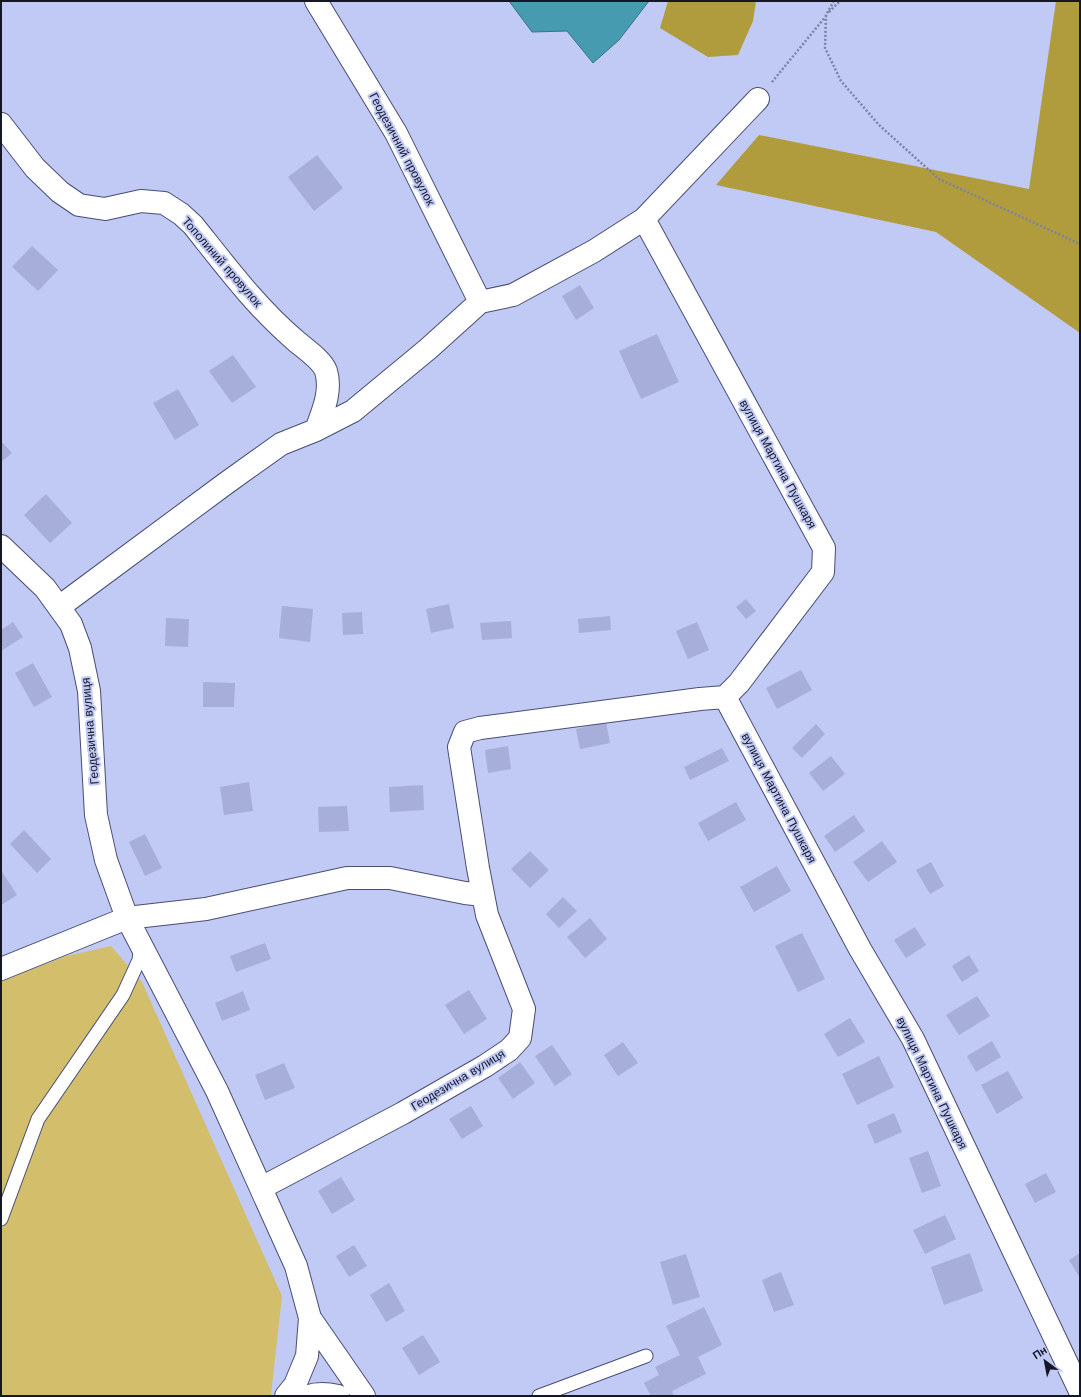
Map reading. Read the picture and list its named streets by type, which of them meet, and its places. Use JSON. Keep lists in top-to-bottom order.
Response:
{
  "streets": {
    "street": [
      "Геодезичний провулок",
      "Тополиний провулок",
      "вулиця Мартина Пушкаря",
      "Геодезична вулиця"
    ]
  },
  "crossings": [
    ["вулиця Мартина Пушкаря", "Геодезична вулиця"]
  ],
  "north": "top left"
}
